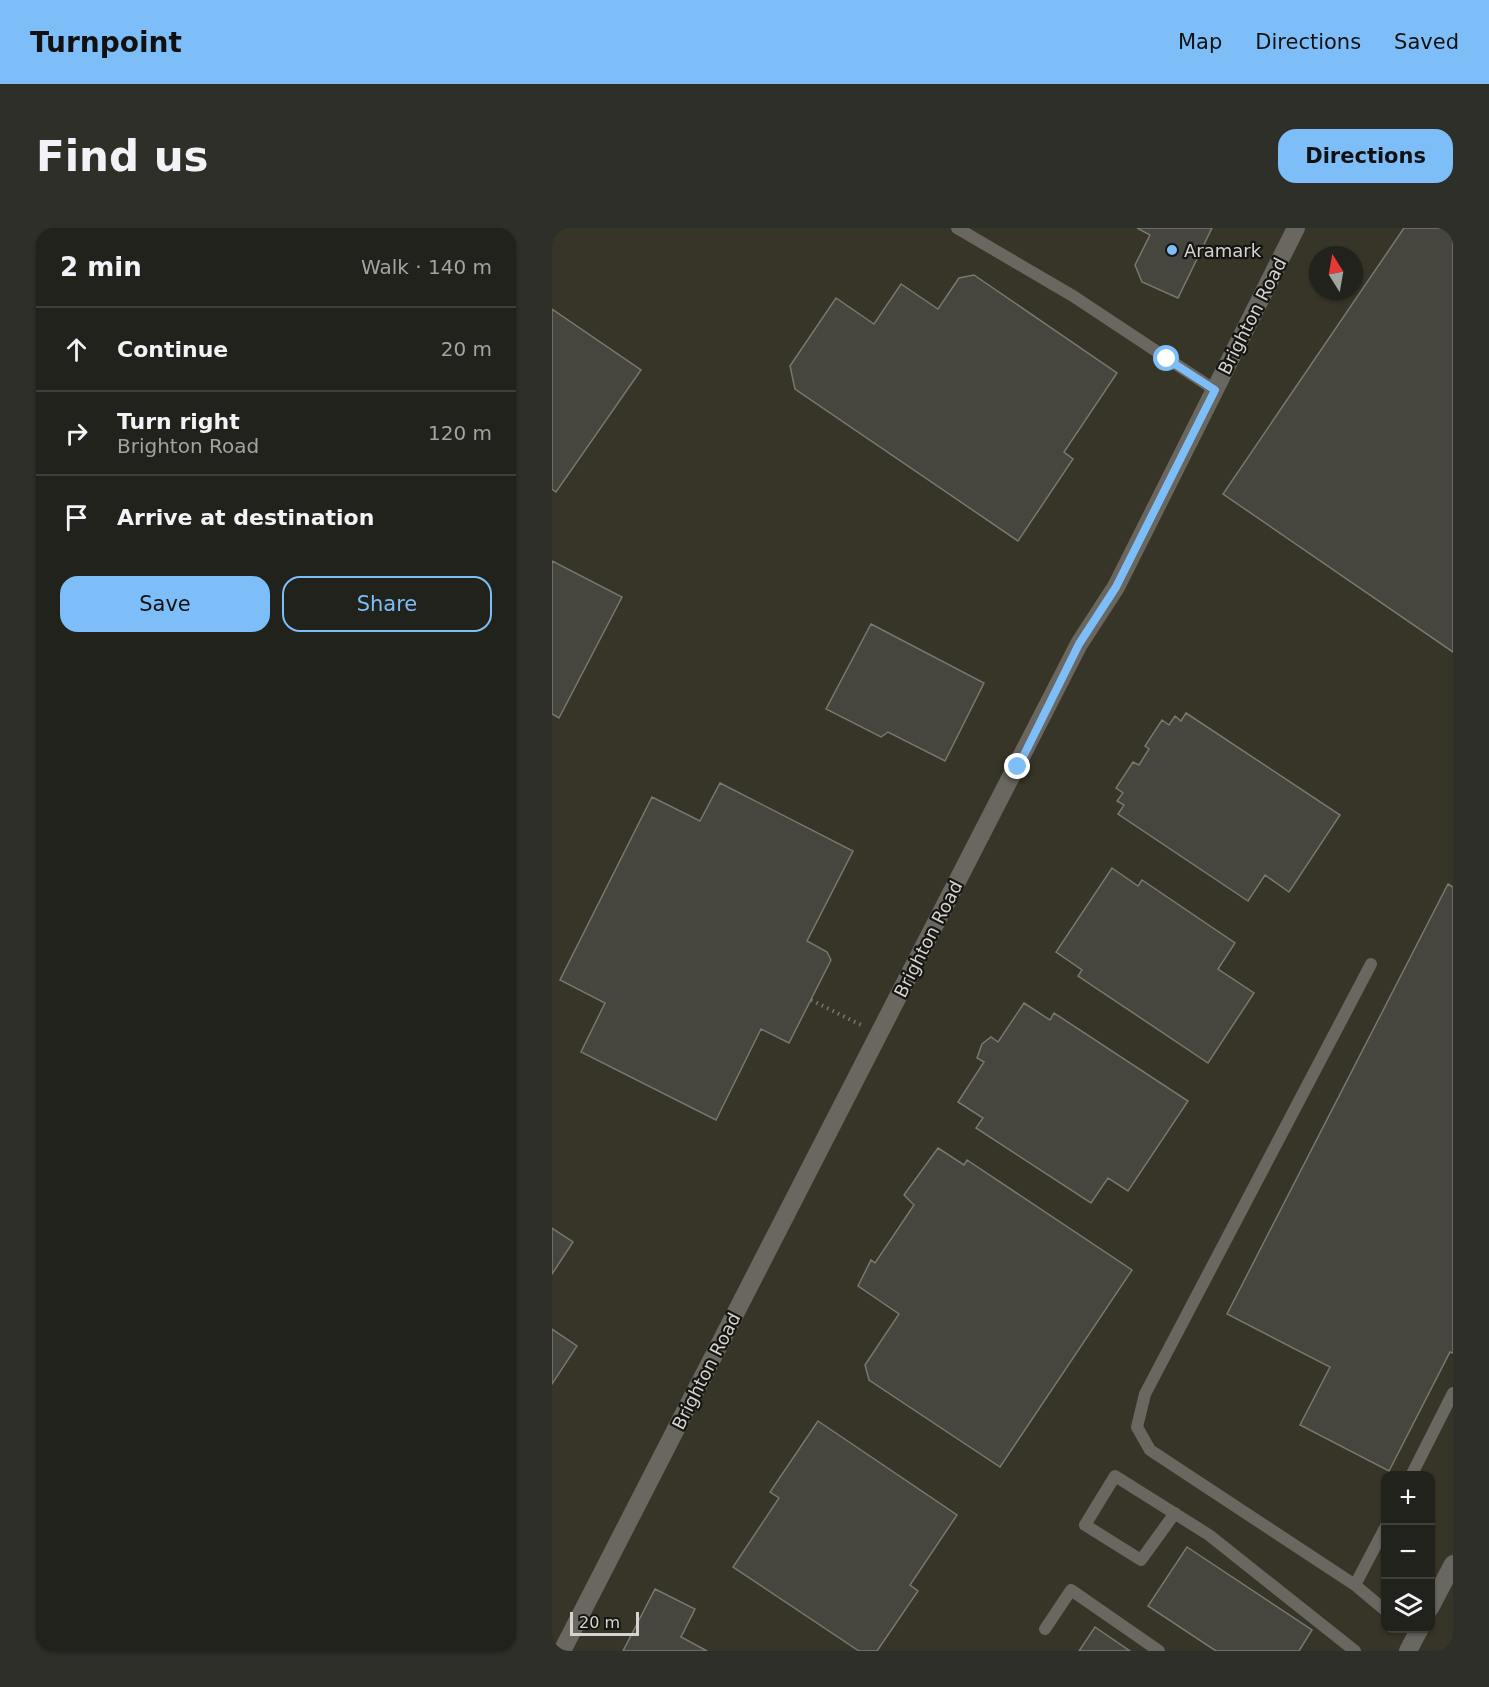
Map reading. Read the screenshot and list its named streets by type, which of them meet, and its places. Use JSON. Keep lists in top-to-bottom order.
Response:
{
  "streets": {
    "street": ["Brighton Road"]
  },
  "places": ["Aramark"],
  "scale_bar": "20 m",
  "north": "top",
  "page": {
    "header": "Turnpoint",
    "nav": ["Map", "Directions", "Saved"],
    "buttons": [
      "Directions",
      ["Save", "Share"]
    ],
    "title": "Find us",
    "heading": ["2 min", "Walk · 140 m"],
    "list": [
      ["Continue", "20 m"],
      ["Turn right", "Brighton Road", "120 m"],
      "Arrive at destination"
    ],
    "map_buttons": ["+", "−"],
    "scale": "20 m"
  }
}
